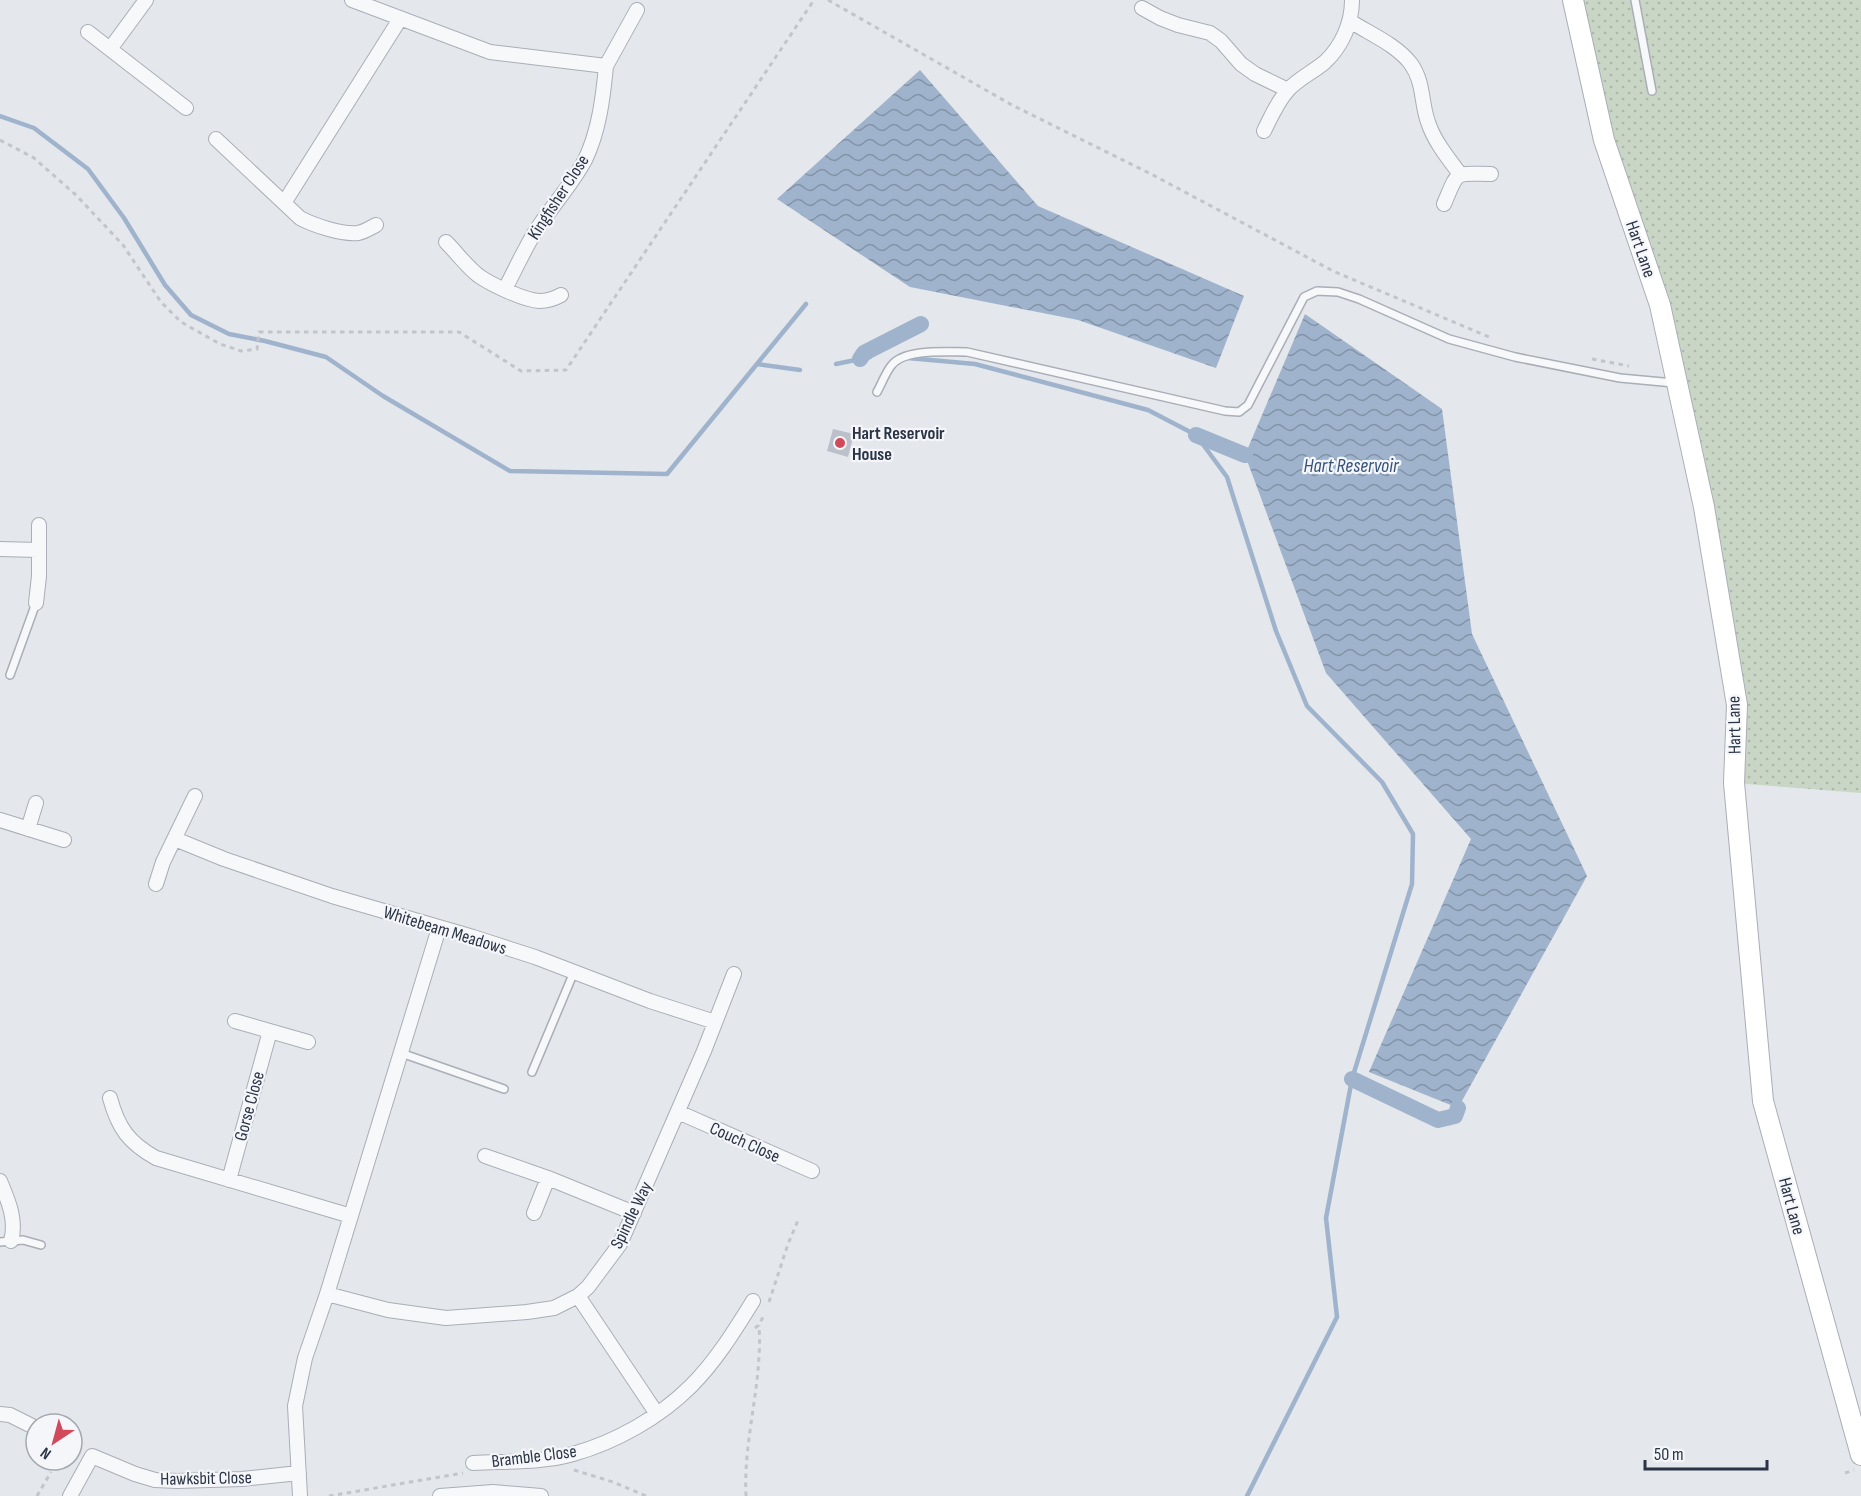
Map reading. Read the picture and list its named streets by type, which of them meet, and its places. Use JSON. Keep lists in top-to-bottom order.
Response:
{
  "streets": {
    "street": [
      "Kingfisher Close",
      "Hart Lane",
      "Whitebeam Meadows",
      "Gorse Close",
      "Couch Close",
      "Spindle Way",
      "Bramble Close",
      "Hawksbit Close"
    ]
  },
  "crossings": [
    ["Whitebeam Meadows", "Spindle Way"],
    ["Couch Close", "Spindle Way"]
  ],
  "water": ["Hart Reservoir"],
  "places": ["Hart Reservoir House"],
  "scale_bar": "50 m",
  "north": "bottom left"
}
